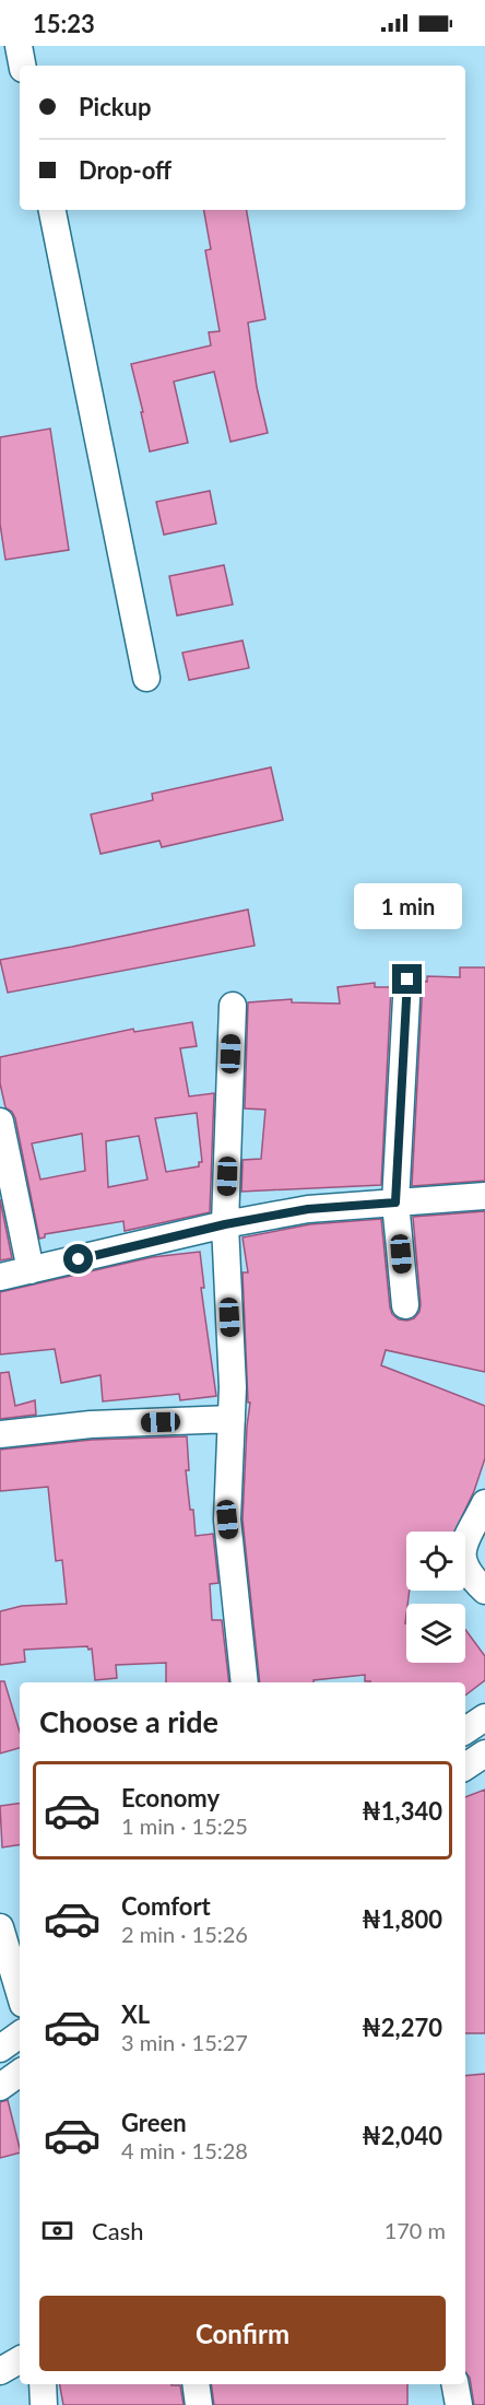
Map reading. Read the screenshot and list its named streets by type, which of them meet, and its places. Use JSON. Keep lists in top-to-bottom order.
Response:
{
  "page": {
    "status": "15:23",
    "banner": ["Pickup", "Drop-off"],
    "bubble": "1 min",
    "heading": "Choose a ride",
    "list": [
      {
        "name": "Economy",
        "note": "1 min · 15:25",
        "value": "₦1,340"
      },
      {
        "name": "Comfort",
        "note": "2 min · 15:26",
        "value": "₦1,800"
      },
      {
        "name": "XL",
        "note": "3 min · 15:27",
        "value": "₦2,270"
      },
      {
        "name": "Green",
        "note": "4 min · 15:28",
        "value": "₦2,040"
      }
    ],
    "pay": ["Cash", "170 m"],
    "buttons": "Confirm"
  }
}
